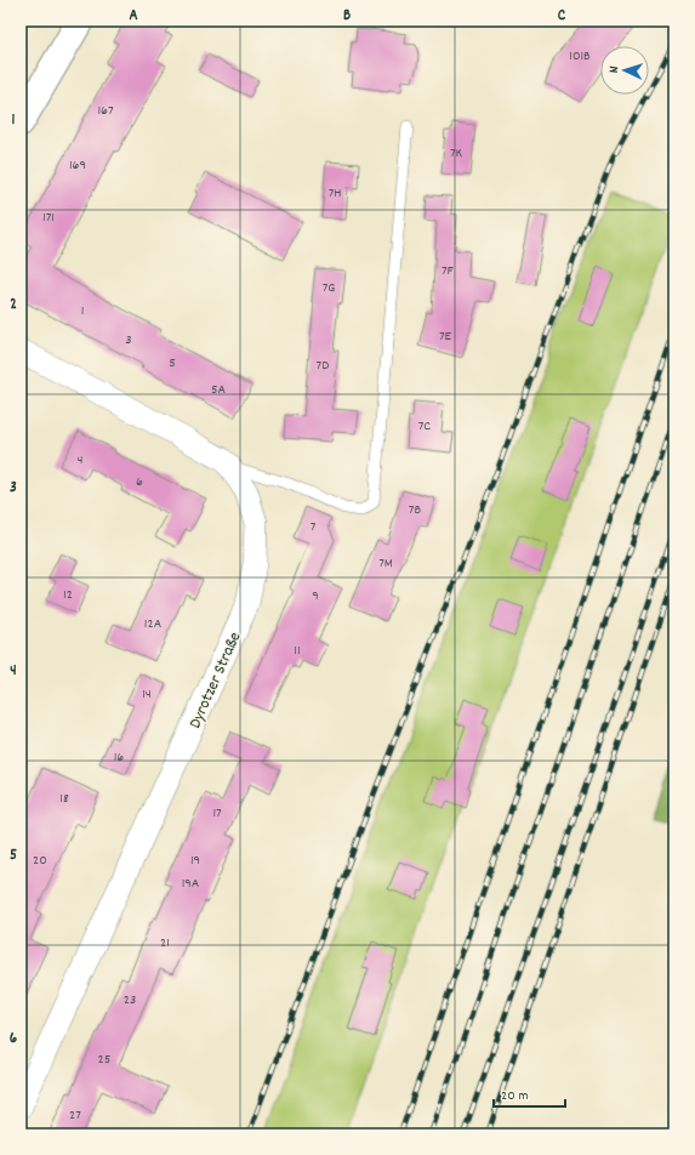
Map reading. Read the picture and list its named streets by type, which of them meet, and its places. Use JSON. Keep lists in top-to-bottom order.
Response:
{
  "streets": {
    "street": ["Dyrotzer Straße"]
  },
  "house_numbers": [
    "101B",
    "167",
    "7K",
    "169",
    "7H",
    "171",
    "7F",
    "7G",
    "1",
    "7E",
    "3",
    "5",
    "7D",
    "5A",
    "7C",
    "4",
    "6",
    "7B",
    "7",
    "7M",
    "12",
    "9",
    "12A",
    "11",
    "14",
    "16",
    "18",
    "17",
    "20",
    "19",
    "19A",
    "21",
    "23",
    "25",
    "27"
  ],
  "scale_bar": "20 m",
  "north": "left",
  "grid": {
    "columns": ["A", "B", "C"],
    "rows": [
      "1",
      "2",
      "3",
      "4",
      "5",
      "6"
    ]
  }
}
